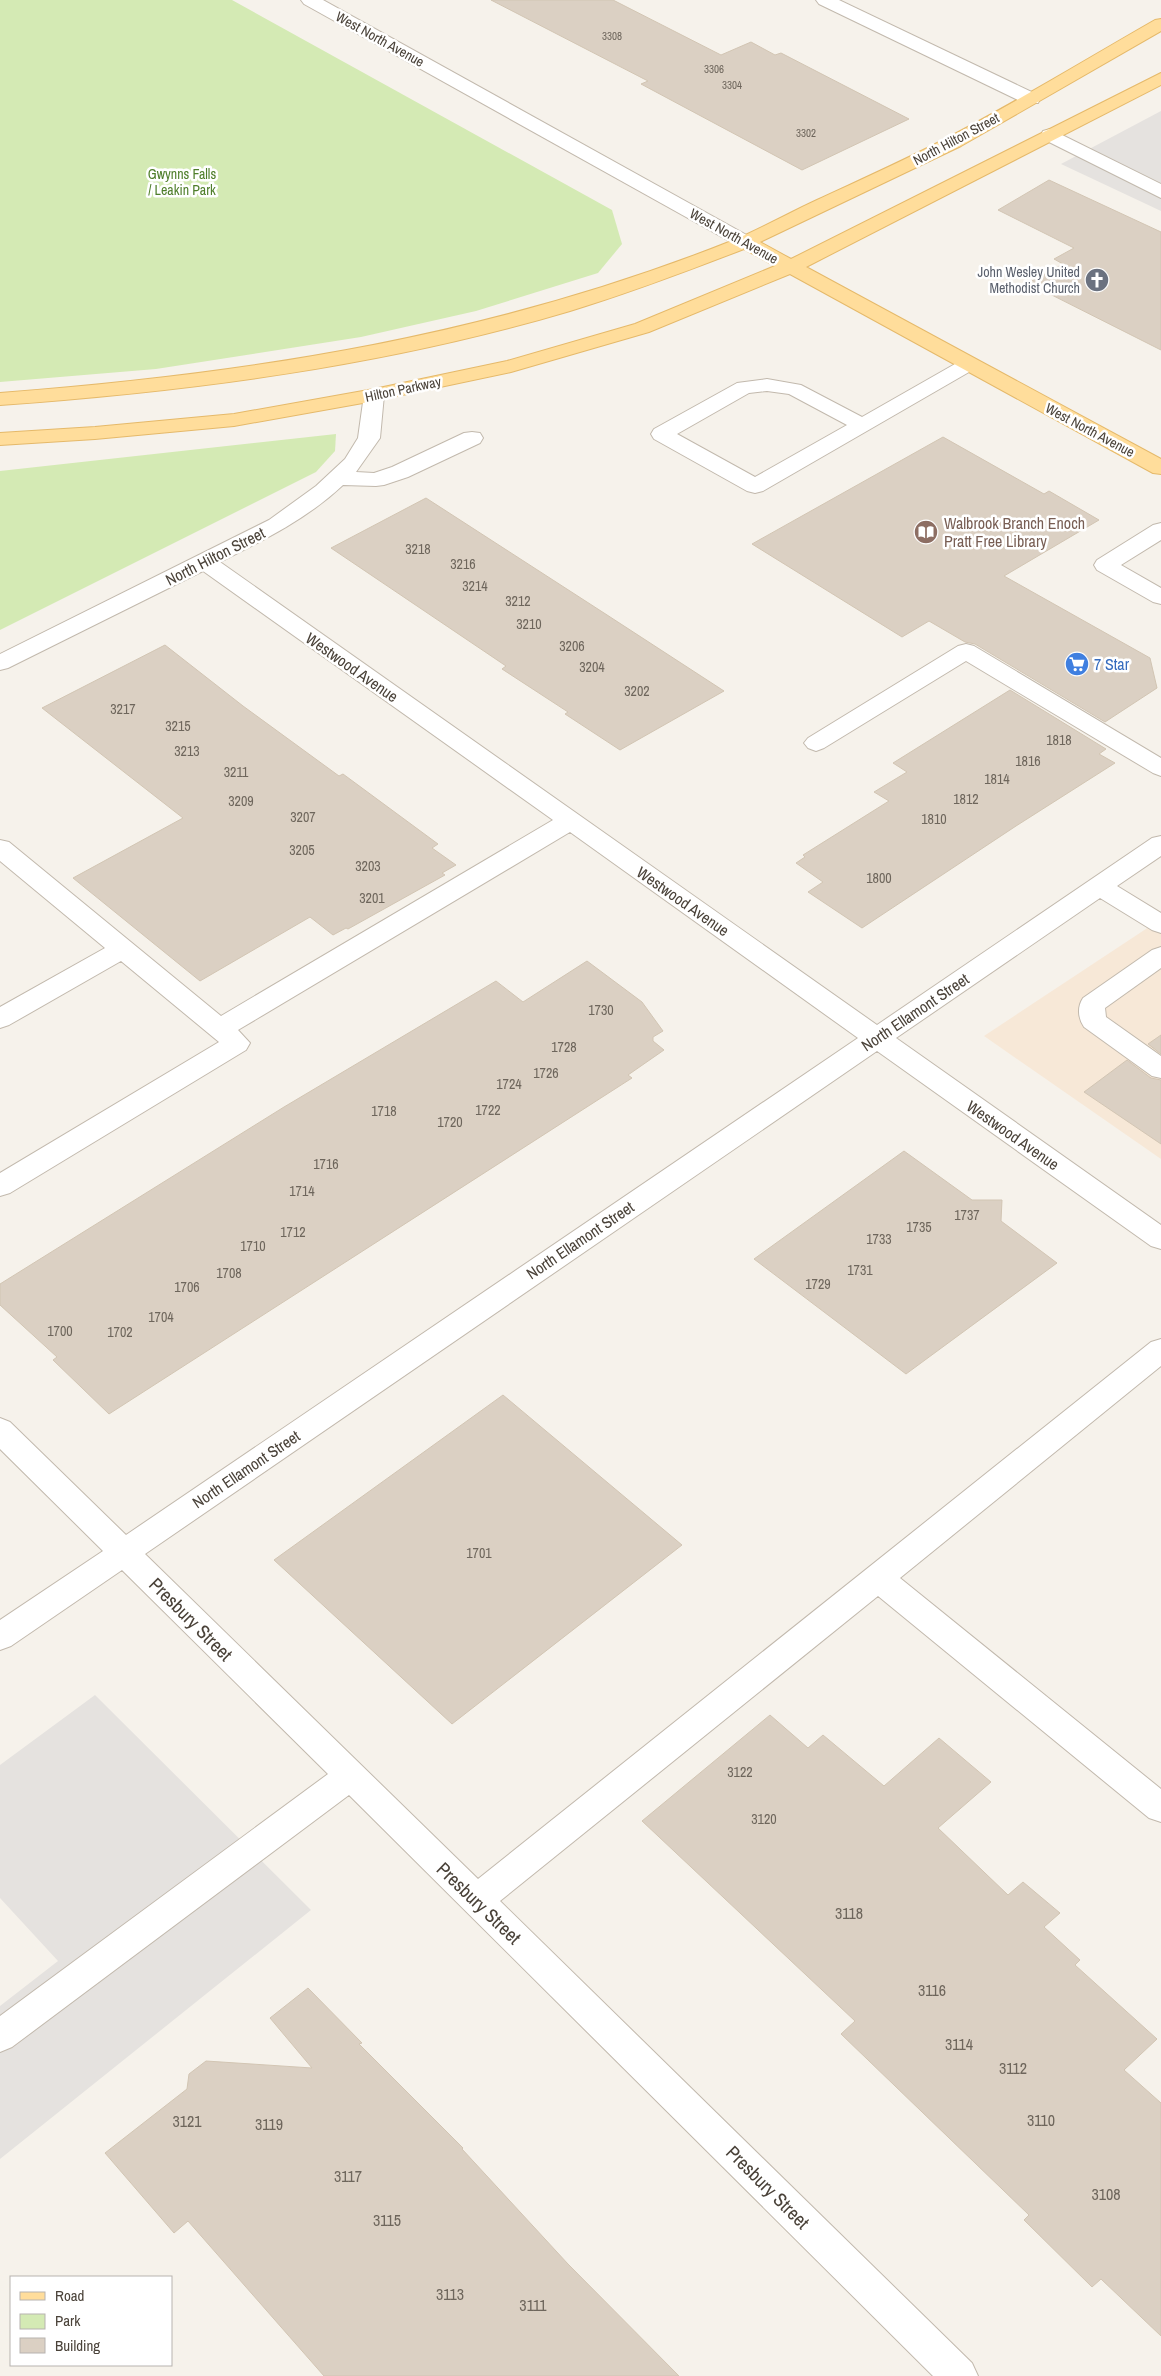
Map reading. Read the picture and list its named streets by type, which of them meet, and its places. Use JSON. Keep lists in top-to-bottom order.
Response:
{
  "streets": {
    "main road": ["West North Avenue", "North Hilton Street", "Hilton Parkway"],
    "street": ["Westwood Avenue", "North Ellamont Street", "Presbury Street"]
  },
  "crossings": [
    ["West North Avenue", "North Hilton Street"],
    ["West North Avenue", "Hilton Parkway"],
    ["North Hilton Street", "Hilton Parkway"],
    ["North Hilton Street", "Westwood Avenue"],
    ["Westwood Avenue", "North Ellamont Street"],
    ["North Ellamont Street", "Presbury Street"]
  ],
  "parks": ["Gwynns Falls / Leakin Park"],
  "places": {
    "church": ["John Wesley United Methodist Church"],
    "library": ["Walbrook Branch Enoch Pratt Free Library"],
    "supermarket": ["7 Star"]
  },
  "house_numbers": [
    "3308",
    "3306",
    "3304",
    "3302",
    "3218",
    "3216",
    "3214",
    "3212",
    "3210",
    "3206",
    "3204",
    "3202",
    "3217",
    "3215",
    "1818",
    "3213",
    "1816",
    "3211",
    "1814",
    "1812",
    "3209",
    "3207",
    "1810",
    "3205",
    "3203",
    "1800",
    "3201",
    "1730",
    "1728",
    "1726",
    "1724",
    "1722",
    "1718",
    "1720",
    "1716",
    "1714",
    "1737",
    "1735",
    "1712",
    "1733",
    "1710",
    "1731",
    "1708",
    "1729",
    "1706",
    "1704",
    "1700",
    "1702",
    "1701",
    "3122",
    "3120",
    "3118",
    "3116",
    "3114",
    "3112",
    "3110",
    "3121",
    "3119",
    "3117",
    "3108",
    "3115",
    "3113",
    "3111"
  ],
  "legend": ["Road", "Park", "Building"]
}
